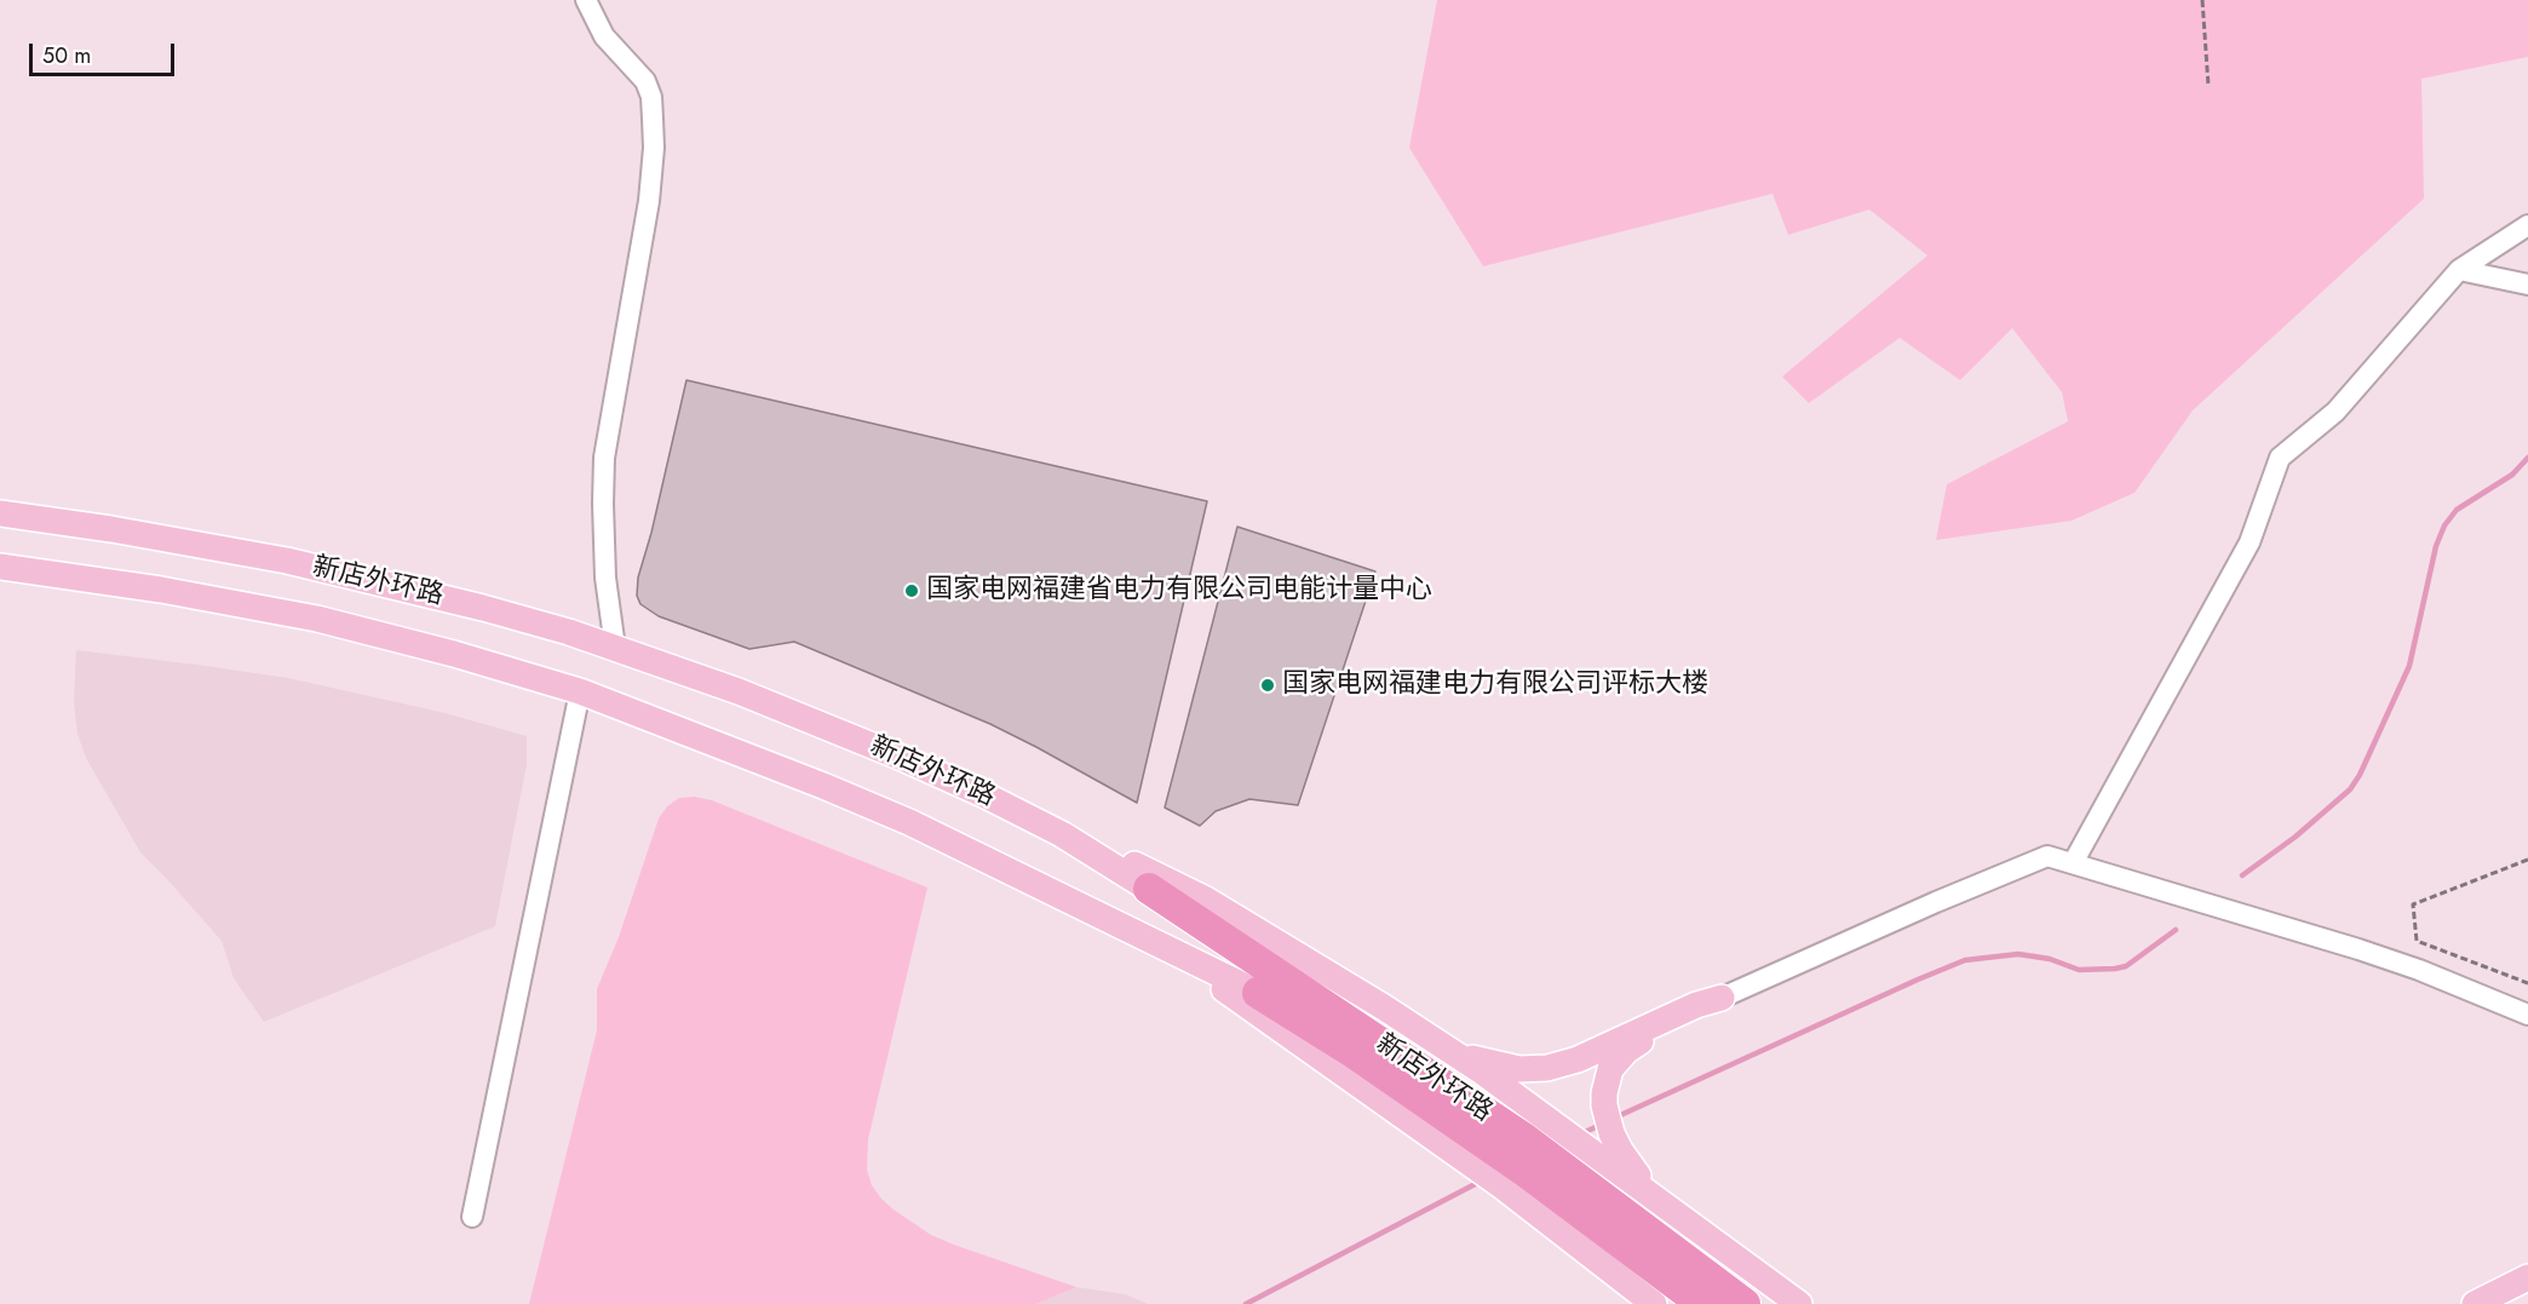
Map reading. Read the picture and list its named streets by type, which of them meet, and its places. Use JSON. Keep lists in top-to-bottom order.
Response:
{
  "streets": {
    "highway": ["新店外环路"]
  },
  "places": ["国家电网福建省电力有限公司电能计量中心", "国家电网福建电力有限公司评标大楼"],
  "scale_bar": "50 m"
}
